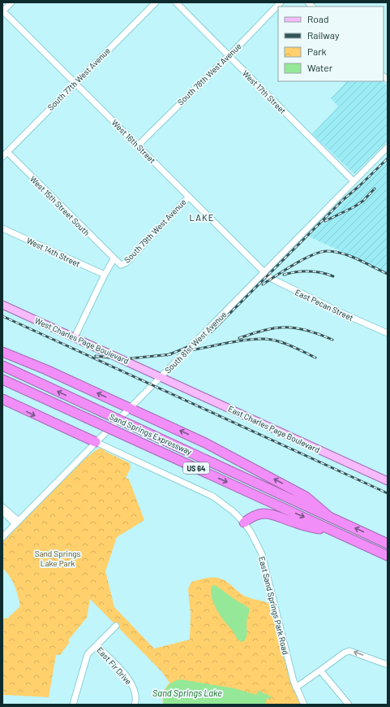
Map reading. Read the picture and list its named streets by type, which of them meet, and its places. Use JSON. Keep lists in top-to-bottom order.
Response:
{
  "streets": {
    "highway": ["Sand Springs Expressway", "US 64"],
    "main road": ["West Charles Page Boulevard", "East Charles Page Boulevard"],
    "street": [
      "South 78th West Avenue",
      "South 77th West Avenue",
      "West 17th Street",
      "West 16th Street",
      "West 15th Street South",
      "South 79th West Avenue",
      "West 14th Street",
      "East Pecan Street",
      "South 81st West Avenue",
      "East Sand Springs Park Road",
      "East Fir Drive"
    ]
  },
  "crossings": [
    ["South 78th West Avenue", "West 17th Street"],
    ["South 78th West Avenue", "West 16th Street"],
    ["South 77th West Avenue", "West 16th Street"],
    ["South 77th West Avenue", "West 15th Street South"],
    ["West 17th Street", "South 81st West Avenue"],
    ["West 16th Street", "South 79th West Avenue"],
    ["West 16th Street", "East Pecan Street"],
    ["West 16th Street", "South 81st West Avenue"],
    ["West 15th Street South", "South 79th West Avenue"],
    ["South 79th West Avenue", "West 14th Street"],
    ["South 79th West Avenue", "West Charles Page Boulevard"],
    ["East Pecan Street", "South 81st West Avenue"],
    ["West Charles Page Boulevard", "South 81st West Avenue"],
    ["West Charles Page Boulevard", "East Charles Page Boulevard"],
    ["South 81st West Avenue", "East Charles Page Boulevard"],
    ["South 81st West Avenue", "East Sand Springs Park Road"]
  ],
  "districts": ["LAKE"],
  "water": ["Sand Springs Lake"],
  "parks": ["Sand Springs Lake Park"],
  "legend": [
    "Road",
    "Railway",
    "Park",
    "Water"
  ]
}
